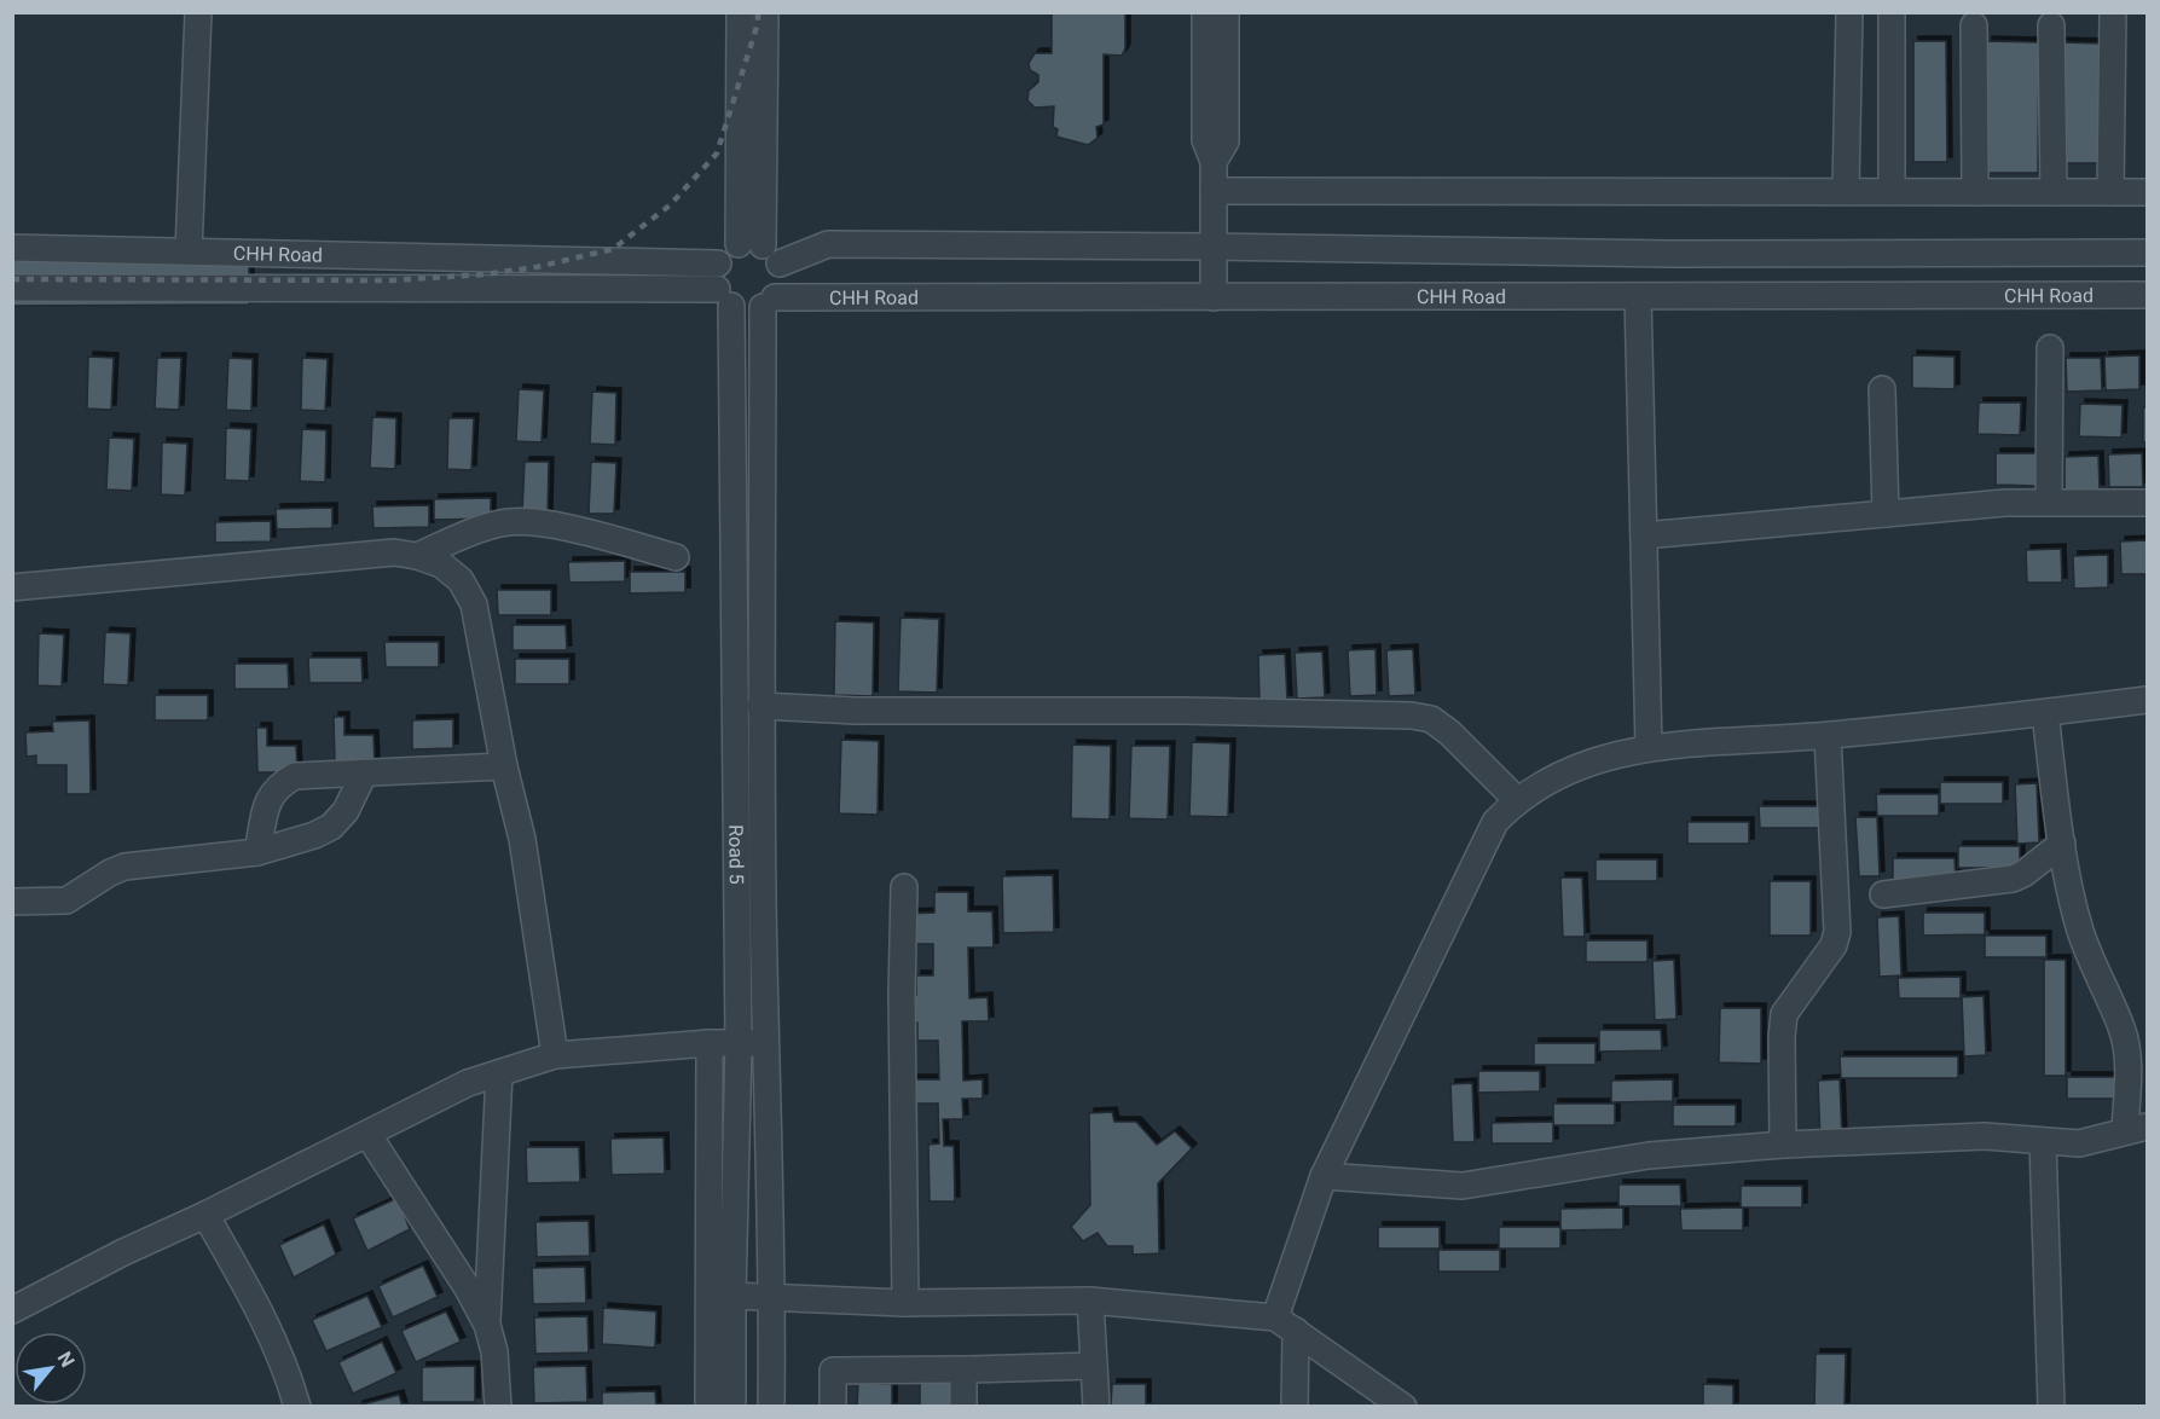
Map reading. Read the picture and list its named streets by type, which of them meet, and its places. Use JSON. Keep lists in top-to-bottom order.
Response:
{
  "streets": {
    "street": ["CHH Road", "Road 5"]
  },
  "crossings": [
    ["CHH Road", "Road 5"]
  ],
  "north": "top right"
}
